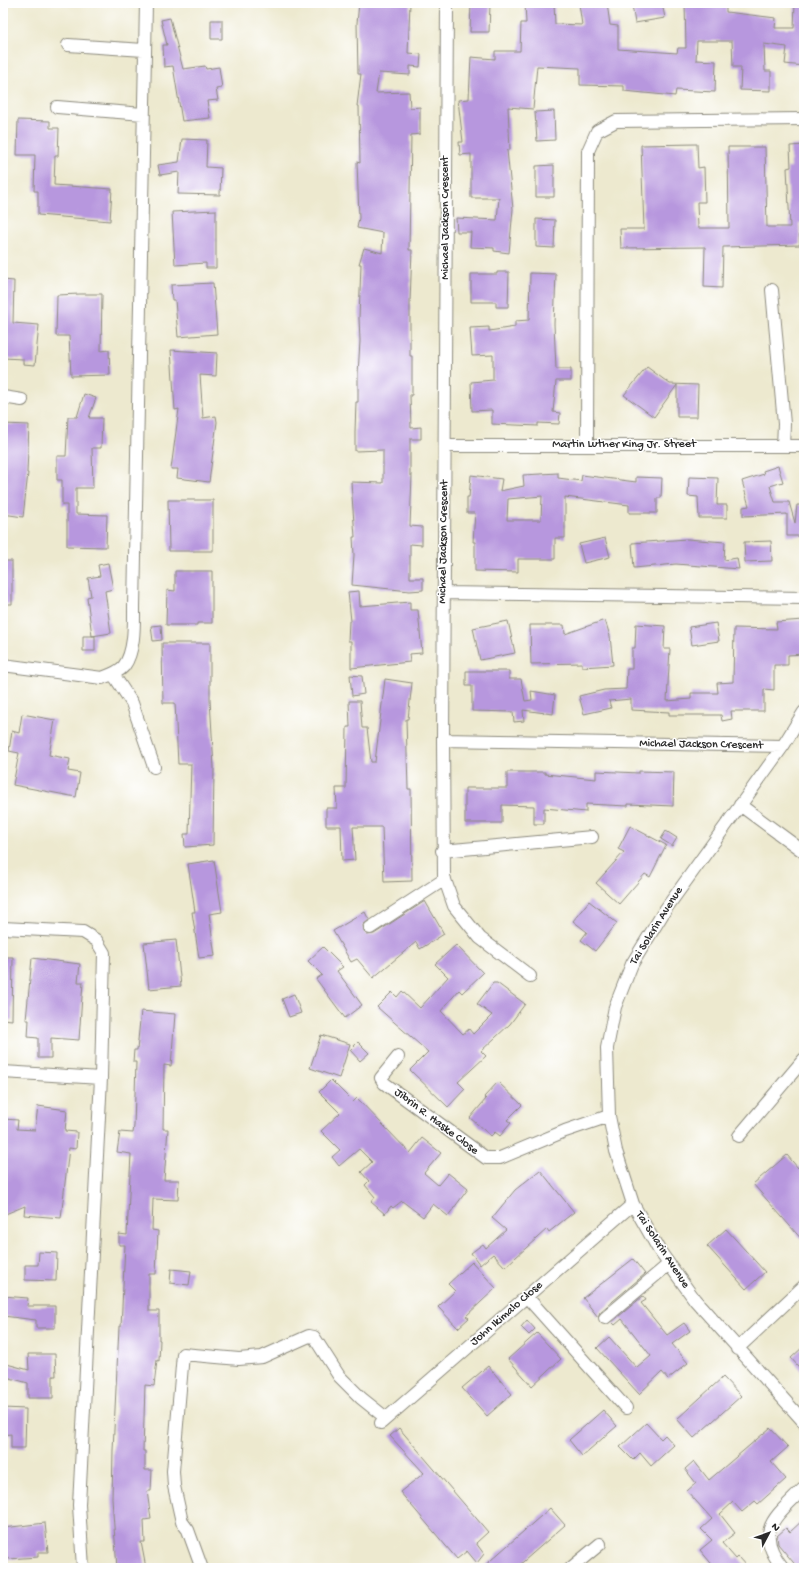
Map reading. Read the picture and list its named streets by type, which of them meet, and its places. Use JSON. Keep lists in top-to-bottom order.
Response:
{
  "streets": {
    "street": [
      "Michael Jackson Crescent",
      "Martin Luther King Jr. Street",
      "Tai Solarin Avenue",
      "Jibrin R. Haske Close",
      "John Ikimalo Close"
    ]
  },
  "crossings": [
    ["Michael Jackson Crescent", "Martin Luther King Jr. Street"],
    ["Michael Jackson Crescent", "Tai Solarin Avenue"],
    ["Tai Solarin Avenue", "Jibrin R. Haske Close"],
    ["Tai Solarin Avenue", "John Ikimalo Close"]
  ],
  "north": "top right"
}
